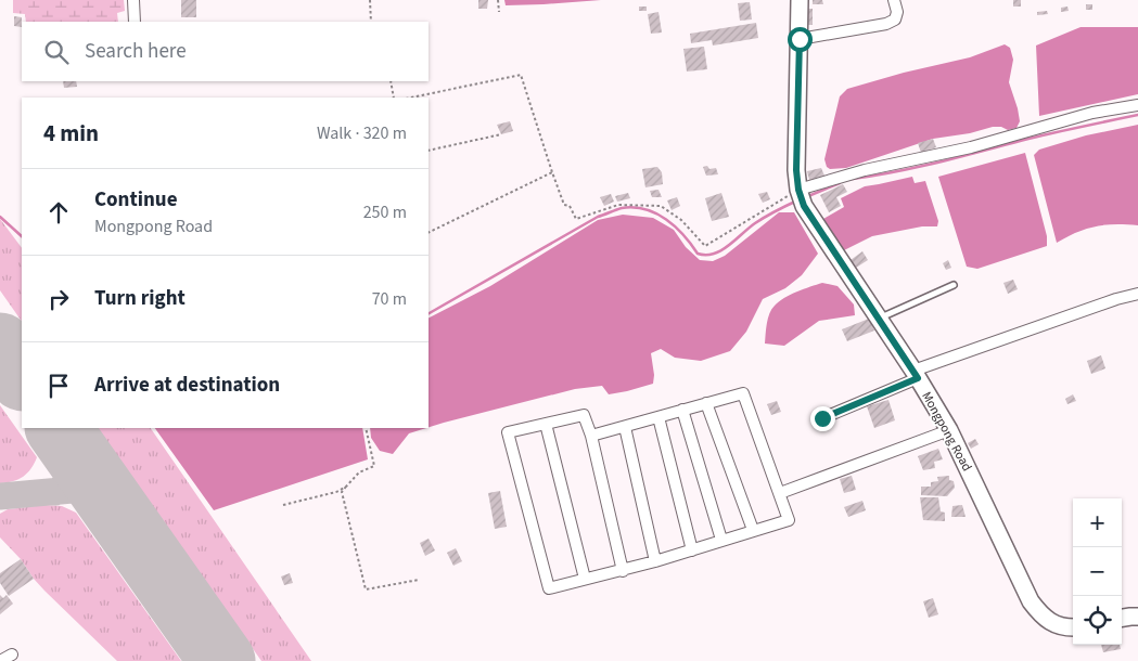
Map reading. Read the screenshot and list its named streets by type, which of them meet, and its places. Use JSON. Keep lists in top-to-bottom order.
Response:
{
  "streets": {
    "main road": ["Mongpong Road"]
  },
  "page": {
    "search": "Search here",
    "heading": ["4 min", "Walk · 320 m"],
    "list": [
      ["Continue", "Mongpong Road", "250 m"],
      ["Turn right", "70 m"],
      "Arrive at destination"
    ],
    "map_buttons": ["+", "−"]
  }
}
